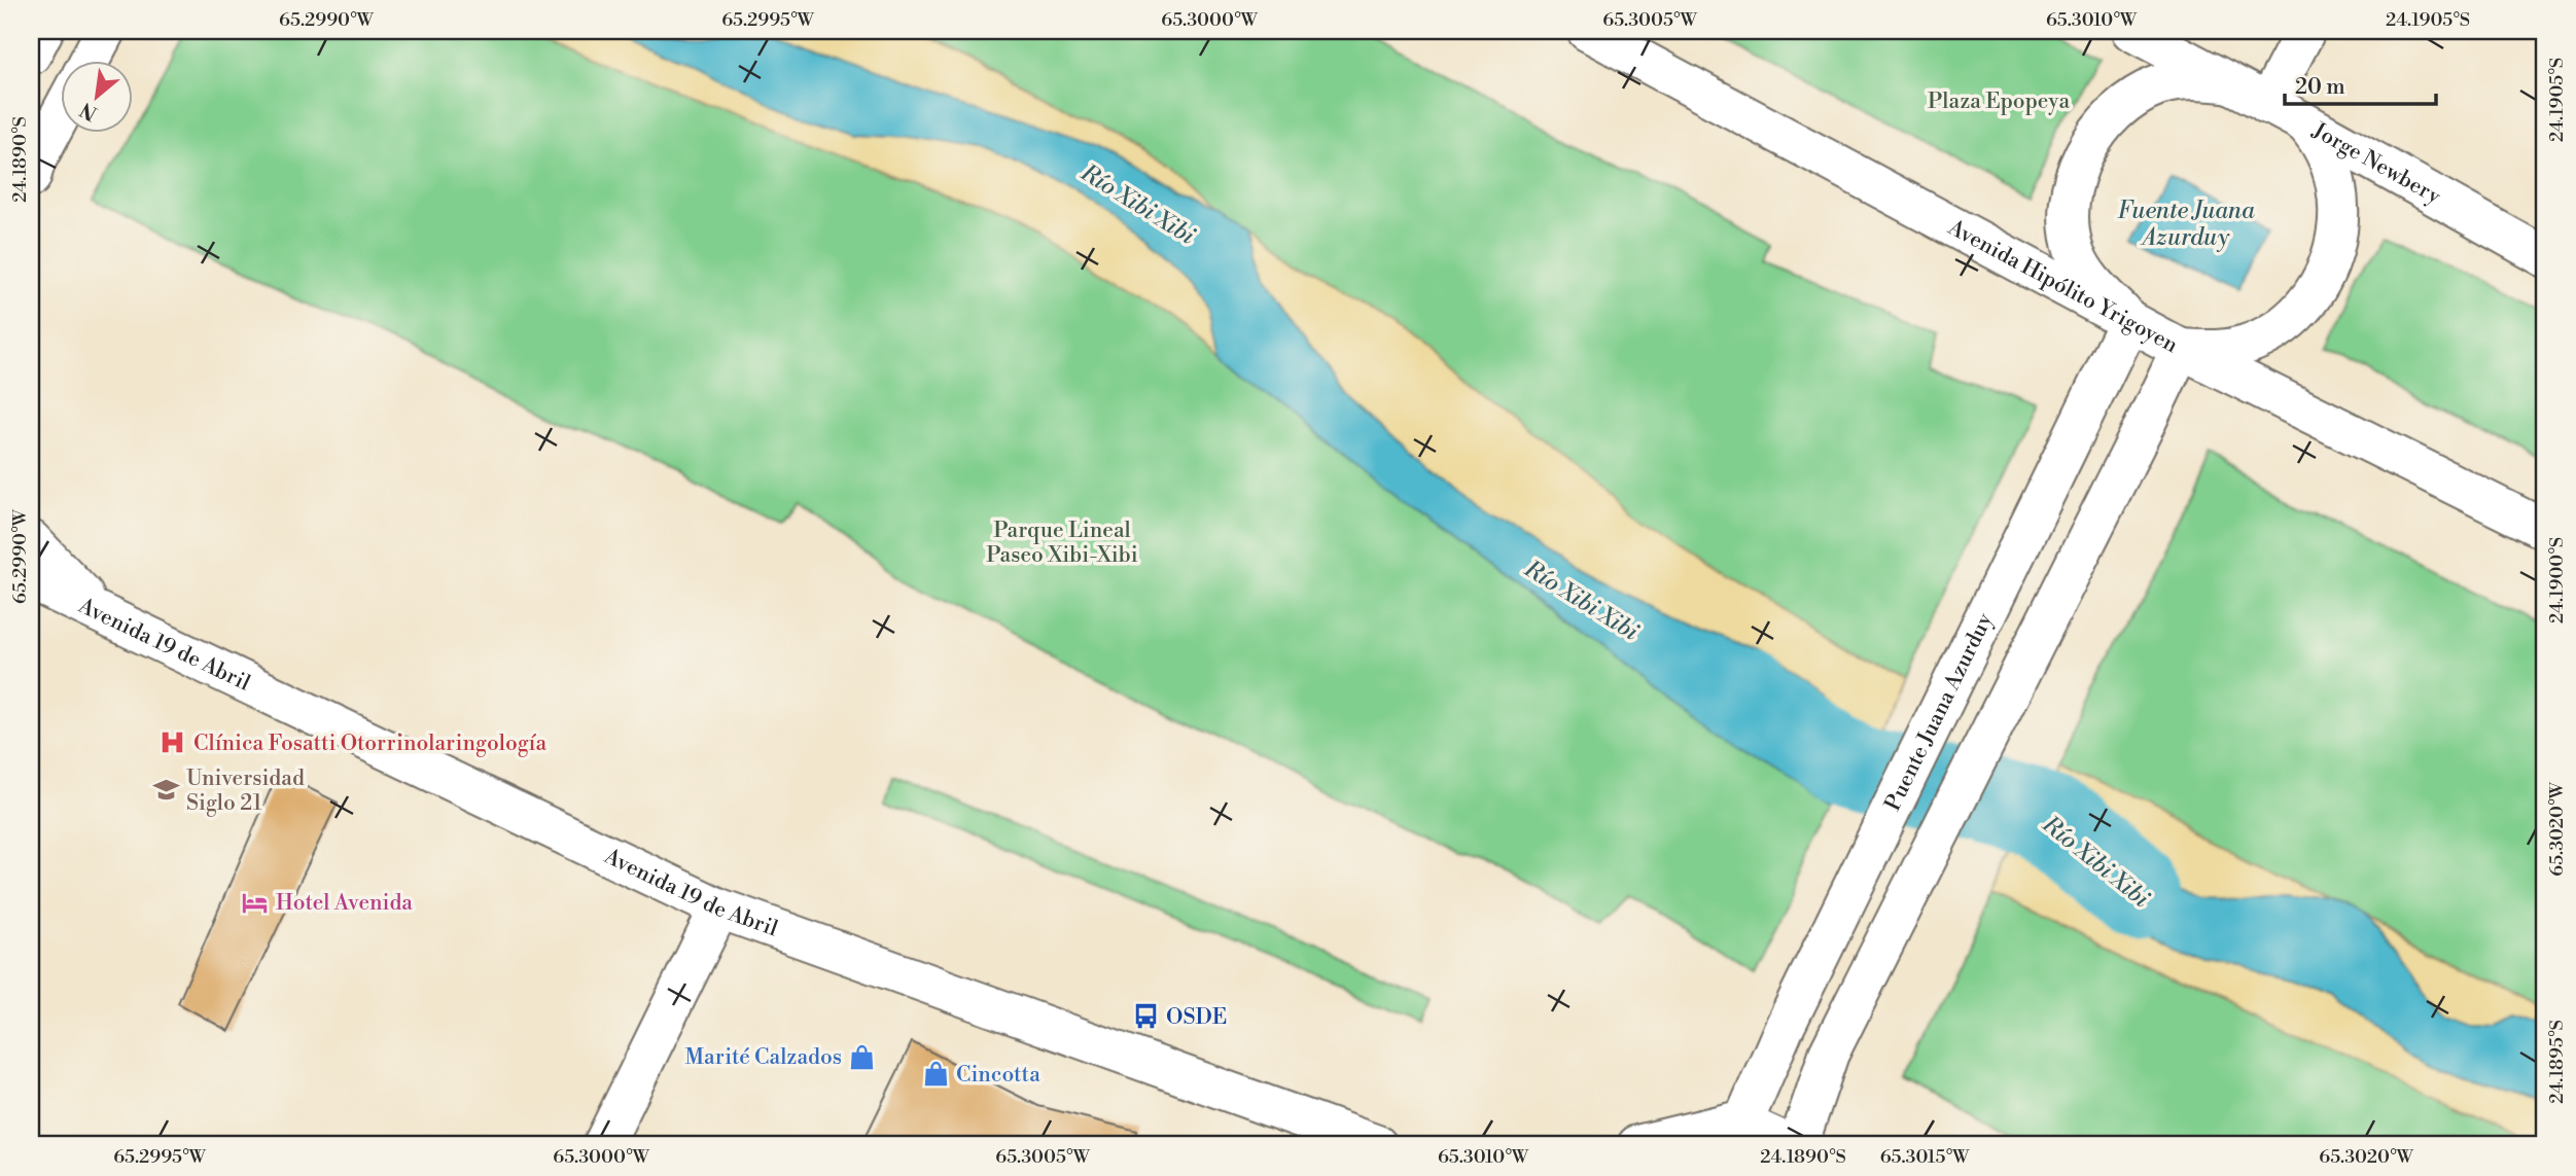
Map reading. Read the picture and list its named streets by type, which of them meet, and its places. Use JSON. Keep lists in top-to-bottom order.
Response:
{
  "streets": {
    "street": [
      "Jorge Newbery",
      "Avenida Hipólito Yrigoyen",
      "Avenida 19 de Abril",
      "Puente Juana Azurduy"
    ]
  },
  "crossings": [
    ["Avenida Hipólito Yrigoyen", "Puente Juana Azurduy"]
  ],
  "water": ["Río Xibi Xibi", "Fuente Juana Azurduy"],
  "parks": ["Plaza Epopeya", "Parque Lineal Paseo Xibi-Xibi"],
  "places": {
    "hospital": ["Clínica Fosatti Otorrinolaringología"],
    "school or university": ["Universidad Siglo 21"],
    "hotel": ["Hotel Avenida"],
    "bus stop": ["OSDE"],
    "shop": ["Marité Calzados", "Cincotta"]
  },
  "scale_bar": "20 m",
  "north": "bottom left",
  "coordinates": [
    "65.2990°W",
    "65.2995°W",
    "65.3000°W",
    "65.3005°W",
    "65.3010°W",
    "24.1905°S",
    "24.1890°S",
    "24.1900°S",
    "65.3020°W",
    "24.1895°S",
    "65.3015°W"
  ]
}
